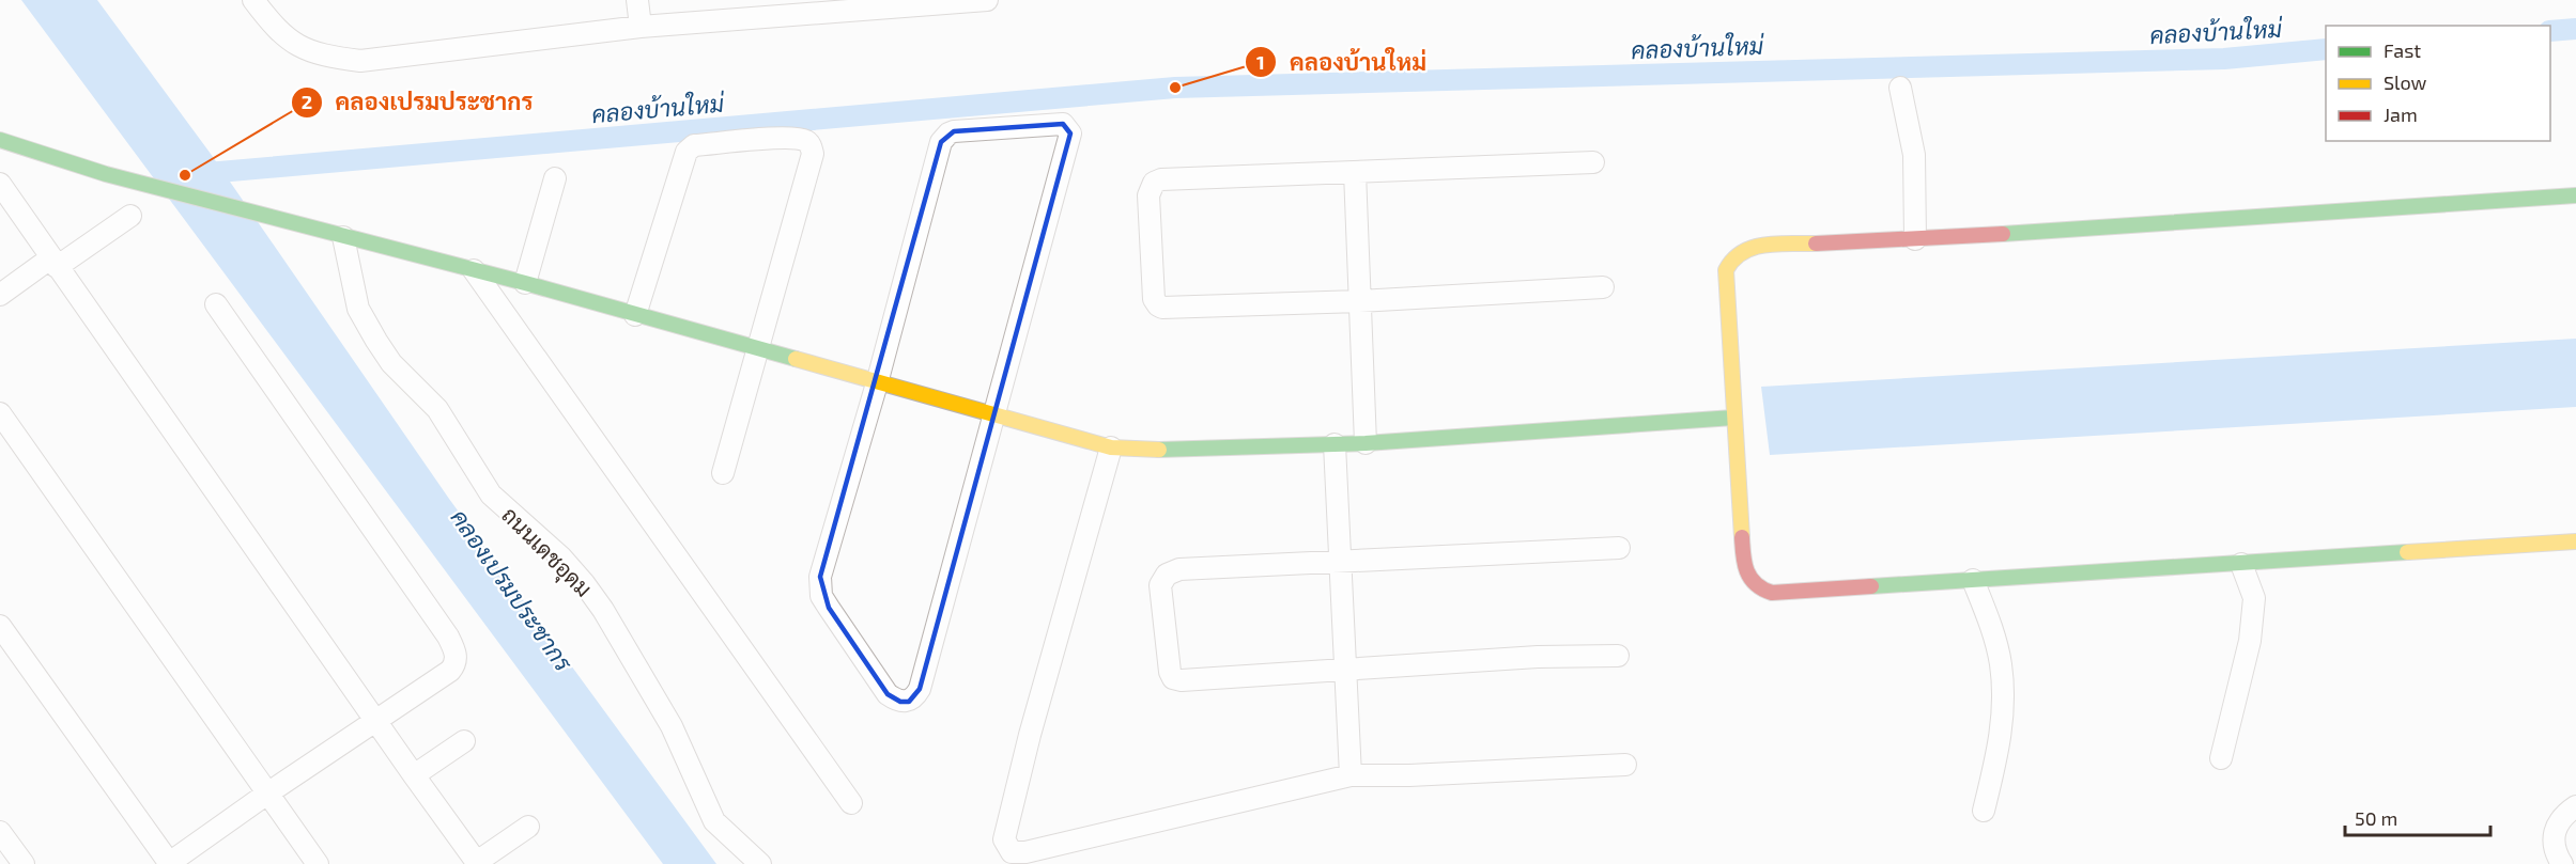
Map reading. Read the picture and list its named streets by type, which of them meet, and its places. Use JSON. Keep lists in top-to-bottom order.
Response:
{
  "streets": {
    "street": ["ถนนเดชอุดม"]
  },
  "water": ["คลองบ้านใหม่", "คลองเปรมประชากร"],
  "places": ["คลองบ้านใหม่", "คลองเปรมประชากร"],
  "legend": ["Fast", "Slow", "Jam"],
  "scale_bar": "50 m"
}
